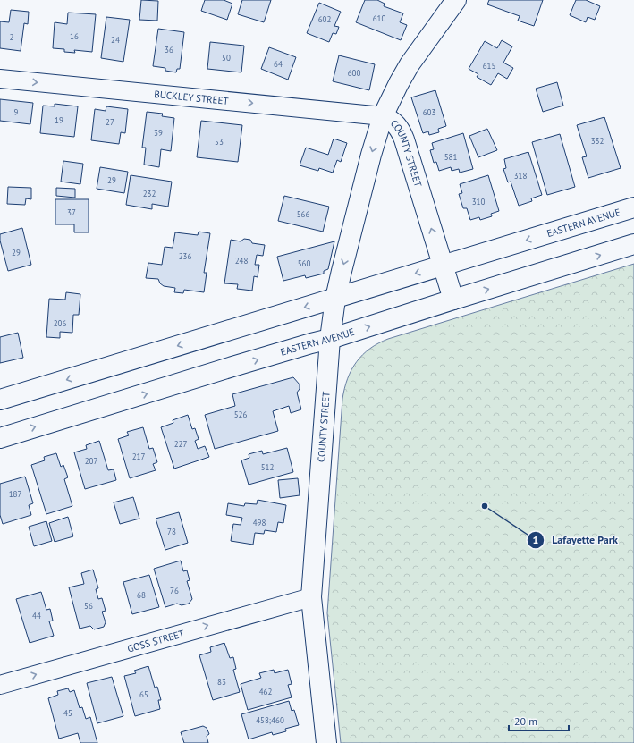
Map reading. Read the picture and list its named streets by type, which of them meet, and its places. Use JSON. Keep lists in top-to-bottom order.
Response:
{
  "streets": {
    "main road": ["COUNTY STREET", "EASTERN AVENUE"],
    "street": ["BUCKLEY STREET", "GOSS STREET"]
  },
  "crossings": [
    ["BUCKLEY STREET", "COUNTY STREET"],
    ["COUNTY STREET", "EASTERN AVENUE"],
    ["COUNTY STREET", "GOSS STREET"]
  ],
  "one_way": ["BUCKLEY STREET", "GOSS STREET"],
  "places": ["Lafayette Park"],
  "house_numbers": [
    "610",
    "602",
    "16",
    "2",
    "24",
    "36",
    "50",
    "64",
    "615",
    "600",
    "9",
    "603",
    "19",
    "27",
    "39",
    "332",
    "53",
    "581",
    "318",
    "29",
    "232",
    "310",
    "37",
    "566",
    "29",
    "236",
    "248",
    "560",
    "206",
    "526",
    "227",
    "217",
    "207",
    "512",
    "187",
    "498",
    "78",
    "76",
    "68",
    "56",
    "44",
    "83",
    "462",
    "65",
    "45",
    "458;460"
  ],
  "scale_bar": "20 m"
}
